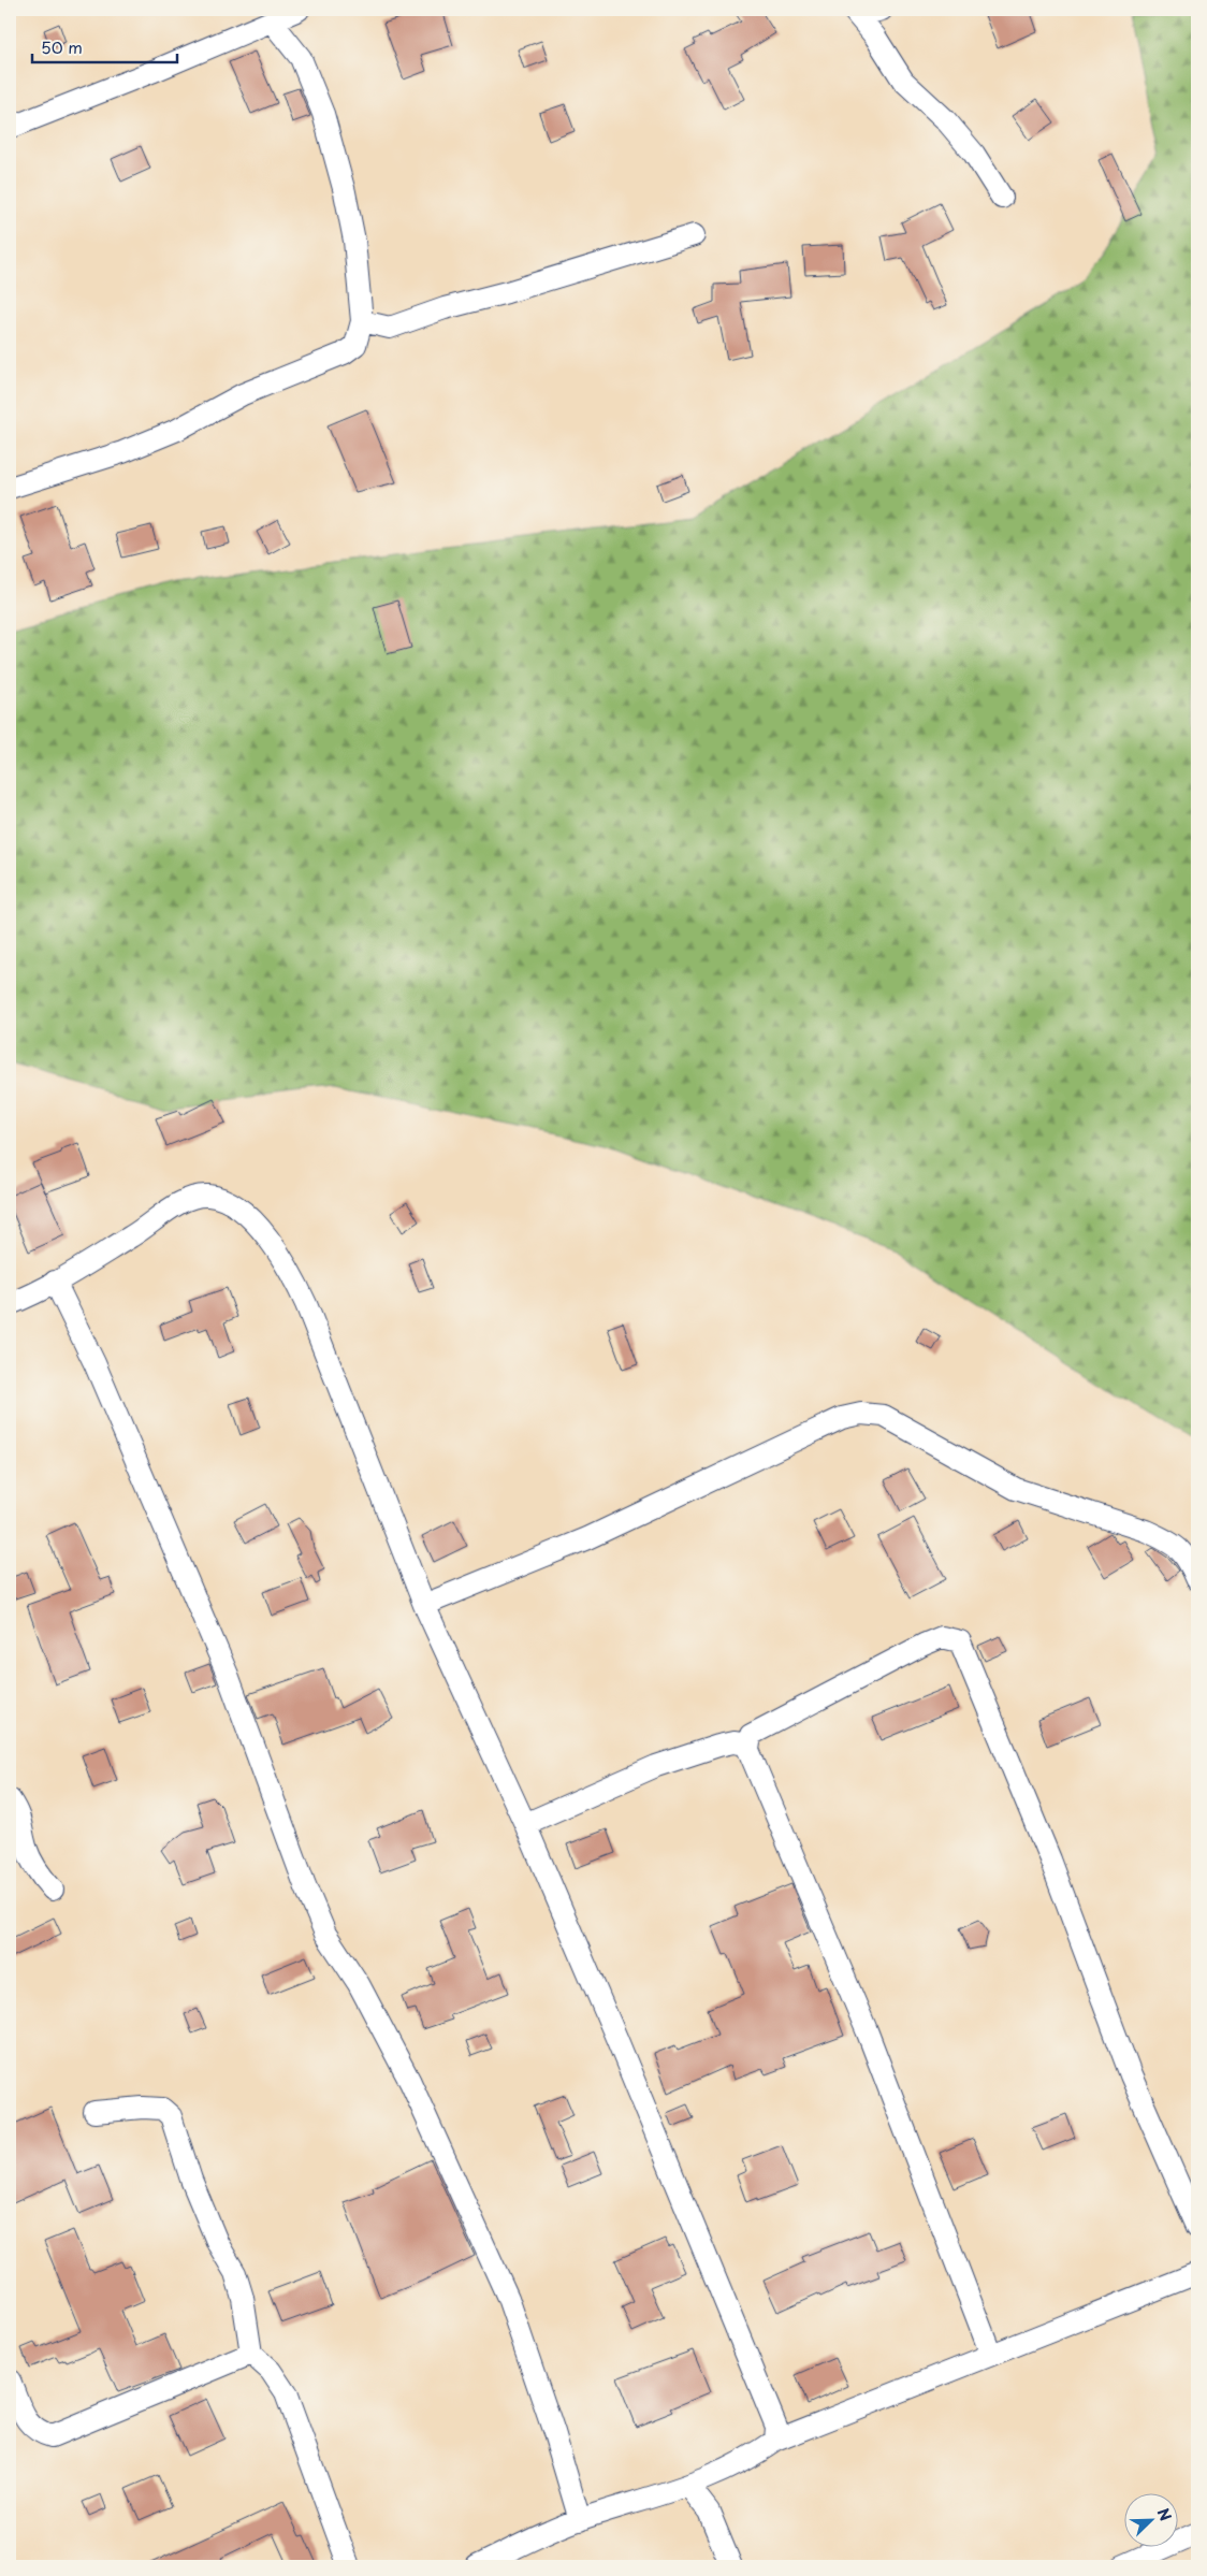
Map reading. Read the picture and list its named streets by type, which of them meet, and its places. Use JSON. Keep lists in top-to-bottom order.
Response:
{
  "scale_bar": "50 m",
  "north": "top right"
}
